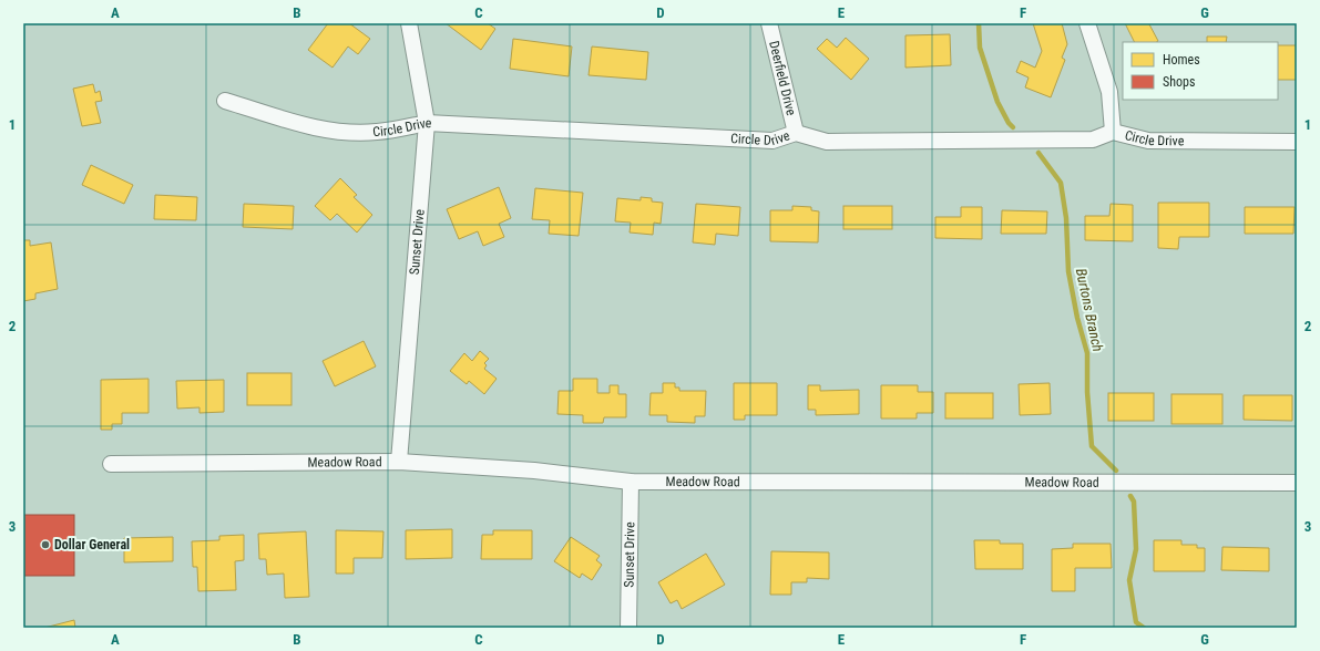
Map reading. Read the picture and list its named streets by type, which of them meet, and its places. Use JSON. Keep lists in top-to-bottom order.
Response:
{
  "streets": {
    "street": [
      "Deerfield Drive",
      "Circle Drive",
      "Sunset Drive",
      "Meadow Road"
    ]
  },
  "crossings": [
    ["Deerfield Drive", "Circle Drive"],
    ["Circle Drive", "Sunset Drive"],
    ["Sunset Drive", "Meadow Road"]
  ],
  "water": ["Burtons Branch"],
  "places": ["Dollar General"],
  "legend": ["Homes", "Shops"],
  "grid": {
    "columns": [
      "A",
      "B",
      "C",
      "D",
      "E",
      "F",
      "G"
    ],
    "rows": ["1", "2", "3"]
  }
}
